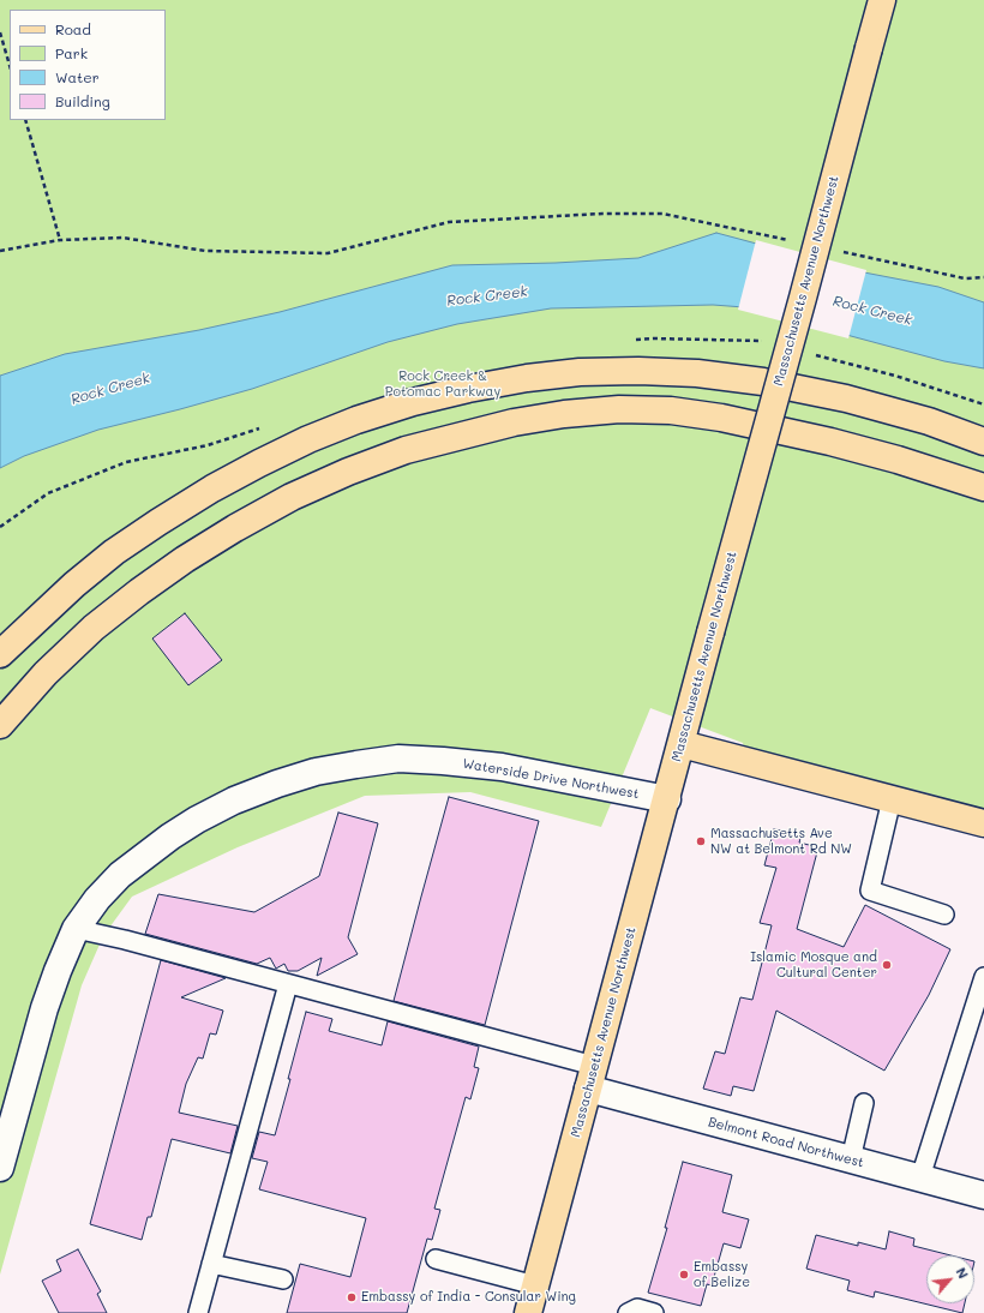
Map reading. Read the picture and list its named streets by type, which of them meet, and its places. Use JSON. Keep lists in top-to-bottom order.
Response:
{
  "streets": {
    "main road": ["Massachusetts Avenue Northwest"],
    "street": ["Waterside Drive Northwest", "Belmont Road Northwest"]
  },
  "crossings": [
    ["Massachusetts Avenue Northwest", "Waterside Drive Northwest"],
    ["Massachusetts Avenue Northwest", "Belmont Road Northwest"]
  ],
  "water": ["Rock Creek"],
  "parks": ["Rock Creek & Potomac Parkway"],
  "places": [
    "Massachusetts Ave NW at Belmont Rd NW",
    "Islamic Mosque and Cultural Center",
    "Embassy of Belize",
    "Embassy of India - Consular Wing"
  ],
  "legend": [
    "Road",
    "Park",
    "Water",
    "Building"
  ],
  "north": "top right"
}
